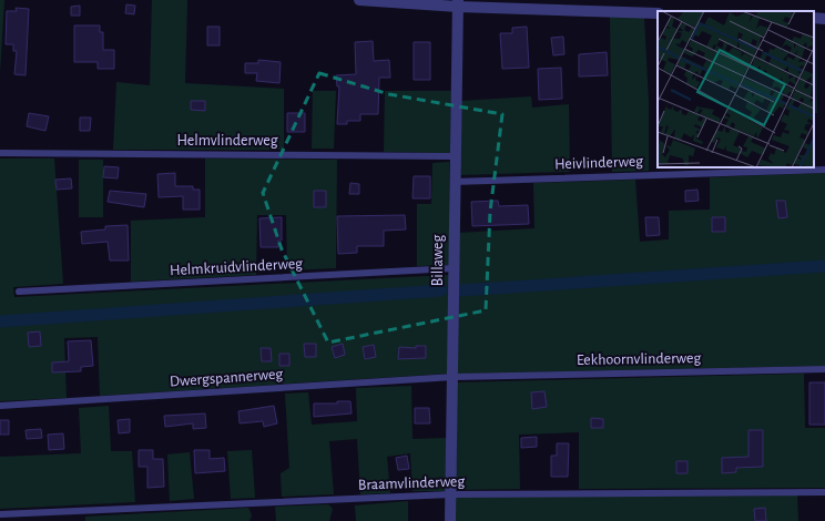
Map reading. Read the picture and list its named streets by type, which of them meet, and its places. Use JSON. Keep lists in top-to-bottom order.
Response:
{
  "streets": {
    "street": ["Billaweg"],
    "lane": [
      "Helmvlinderweg",
      "Heivlinderweg",
      "Helmkruidvlinderweg",
      "Eekhoornvlinderweg",
      "Dwergspannerweg",
      "Braamvlinderweg"
    ]
  },
  "crossings": [
    ["Helmvlinderweg", "Billaweg"],
    ["Heivlinderweg", "Billaweg"],
    ["Billaweg", "Helmkruidvlinderweg"],
    ["Billaweg", "Eekhoornvlinderweg"],
    ["Billaweg", "Dwergspannerweg"],
    ["Billaweg", "Braamvlinderweg"],
    ["Eekhoornvlinderweg", "Dwergspannerweg"]
  ]
}
